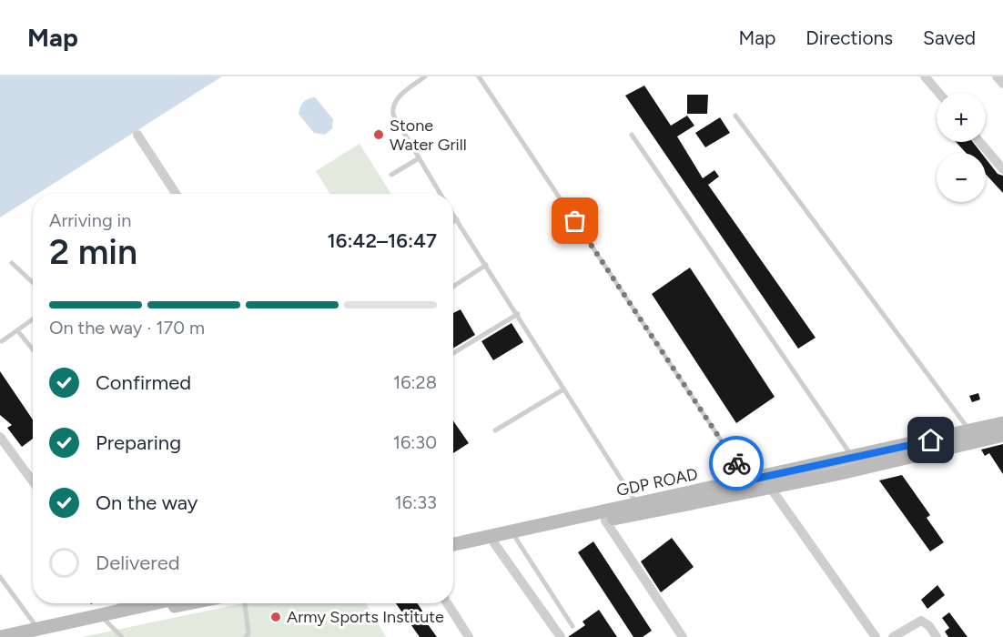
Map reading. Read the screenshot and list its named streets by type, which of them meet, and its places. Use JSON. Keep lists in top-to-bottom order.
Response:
{
  "streets": {
    "main road": ["GDP ROAD"]
  },
  "places": ["Stone Water Grill", "Army Sports Institute"],
  "page": {
    "header": "Map",
    "nav": ["Map", "Directions", "Saved"],
    "map_buttons": ["+", "−"],
    "heading": ["2 min", "Arriving in", "16:42–16:47"],
    "bar": "On the way · 170 m",
    "list": [
      ["Confirmed", "16:28"],
      ["Preparing", "16:30"],
      ["On the way", "16:33"],
      "Delivered"
    ]
  }
}
